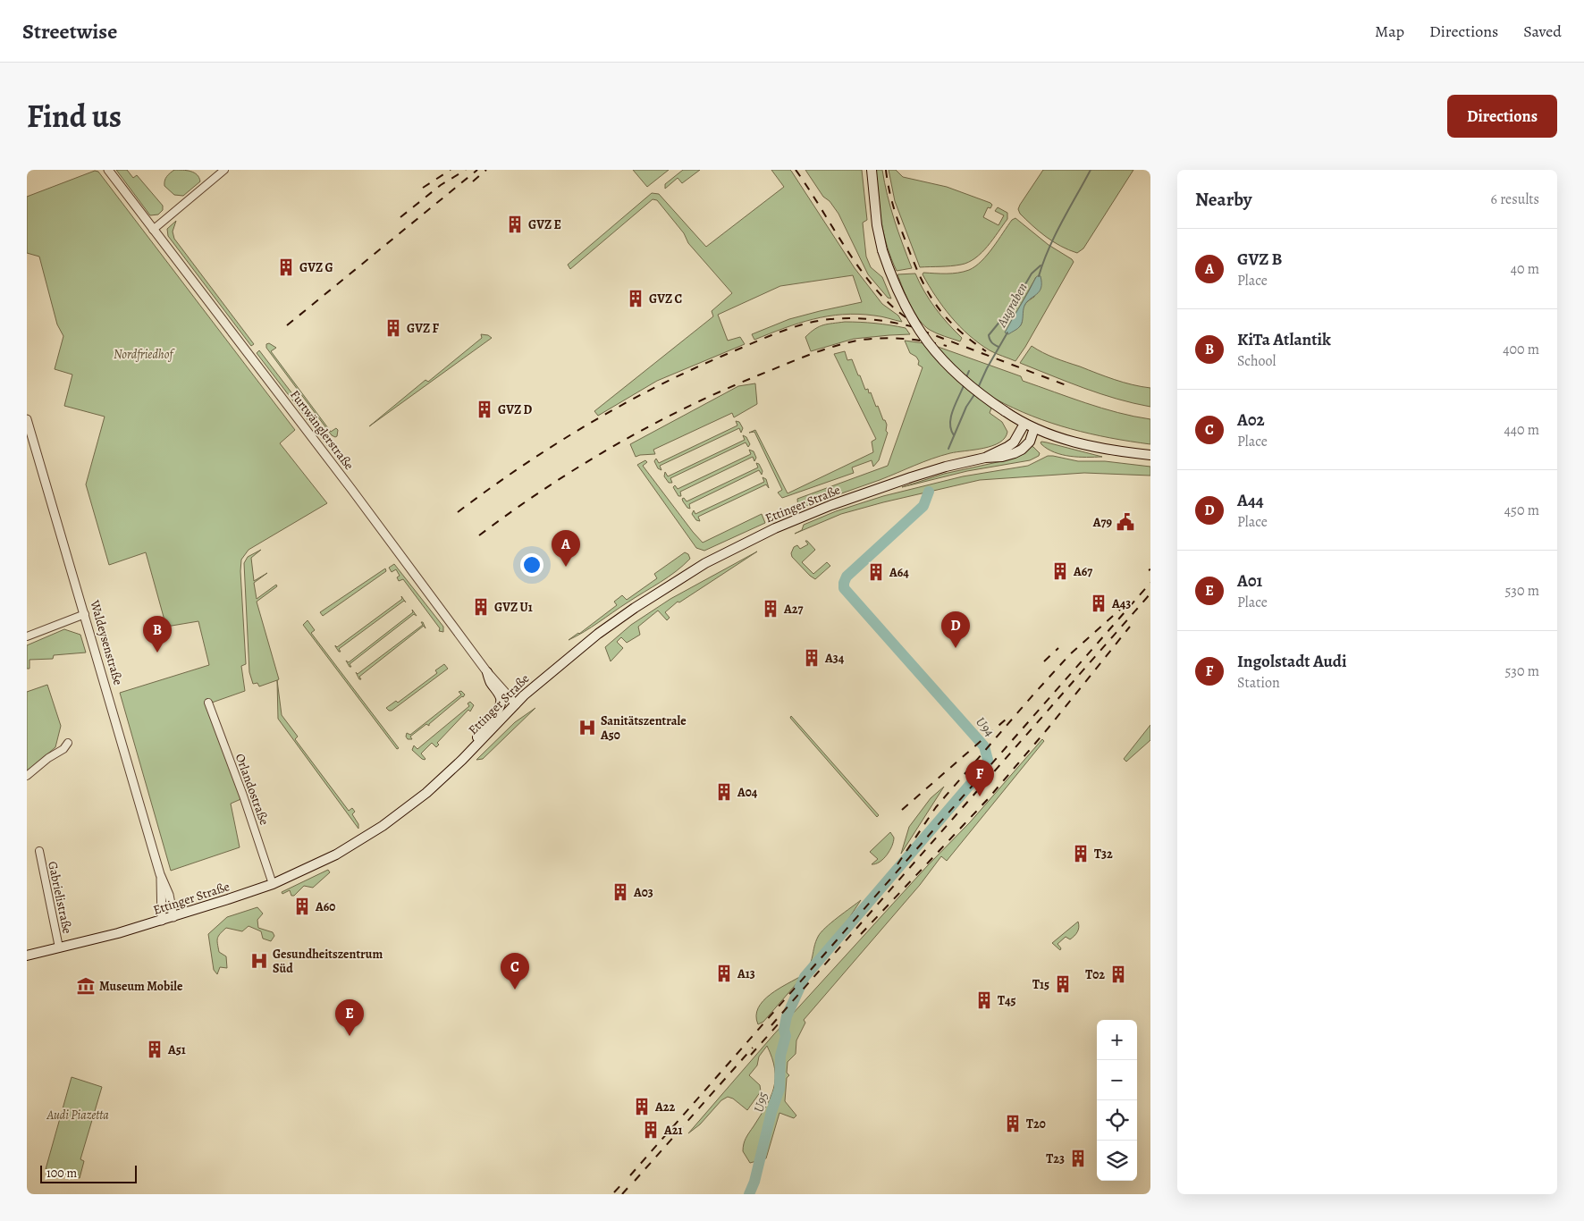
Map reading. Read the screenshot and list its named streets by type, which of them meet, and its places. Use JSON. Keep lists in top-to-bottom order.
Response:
{
  "streets": {
    "main road": ["Ettinger Straße"],
    "street": [
      "Furtwänglerstraße",
      "Waldeysenstraße",
      "Orlandostraße",
      "Gabrielistraße"
    ]
  },
  "crossings": [
    ["Furtwänglerstraße", "Ettinger Straße"],
    ["Ettinger Straße", "Waldeysenstraße"],
    ["Ettinger Straße", "Orlandostraße"],
    ["Ettinger Straße", "Gabrielistraße"]
  ],
  "water": ["Augraben", "U94", "U95"],
  "parks": ["Nordfriedhof", "Audi Piazetta"],
  "places": {
    "building": [
      "GVZ E",
      "GVZ G",
      "GVZ C",
      "GVZ F",
      "GVZ D",
      "A67",
      "A64",
      "A43",
      "GVZ U1",
      "A27",
      "A34",
      "A04",
      "T32",
      "A03",
      "A60",
      "A13",
      "T02",
      "T15",
      "T45",
      "A51",
      "A22",
      "T20",
      "A21",
      "T23"
    ],
    "public building": ["A79"],
    "hospital": ["Sanitätszentrale A50", "Gesundheitszentrum Süd"],
    "museum": ["Museum Mobile"]
  },
  "scale_bar": "100 m",
  "page": {
    "header": "Streetwise",
    "nav": ["Map", "Directions", "Saved"],
    "title": "Find us",
    "buttons": "Directions",
    "heading": ["Nearby", "6 results"],
    "list": [
      {
        "mark": "A",
        "name": "GVZ B",
        "note": "Place",
        "value": "40 m"
      },
      {
        "mark": "B",
        "name": "KiTa Atlantik",
        "note": "School",
        "value": "400 m"
      },
      {
        "mark": "C",
        "name": "A02",
        "note": "Place",
        "value": "440 m"
      },
      {
        "mark": "D",
        "name": "A44",
        "note": "Place",
        "value": "450 m"
      },
      {
        "mark": "E",
        "name": "A01",
        "note": "Place",
        "value": "530 m"
      },
      {
        "mark": "F",
        "name": "Ingolstadt Audi",
        "note": "Station",
        "value": "530 m"
      }
    ],
    "pins": [
      "A",
      "D",
      "B",
      "F",
      "C",
      "E"
    ],
    "map_buttons": ["+", "−"],
    "scale": "100 m"
  }
}
